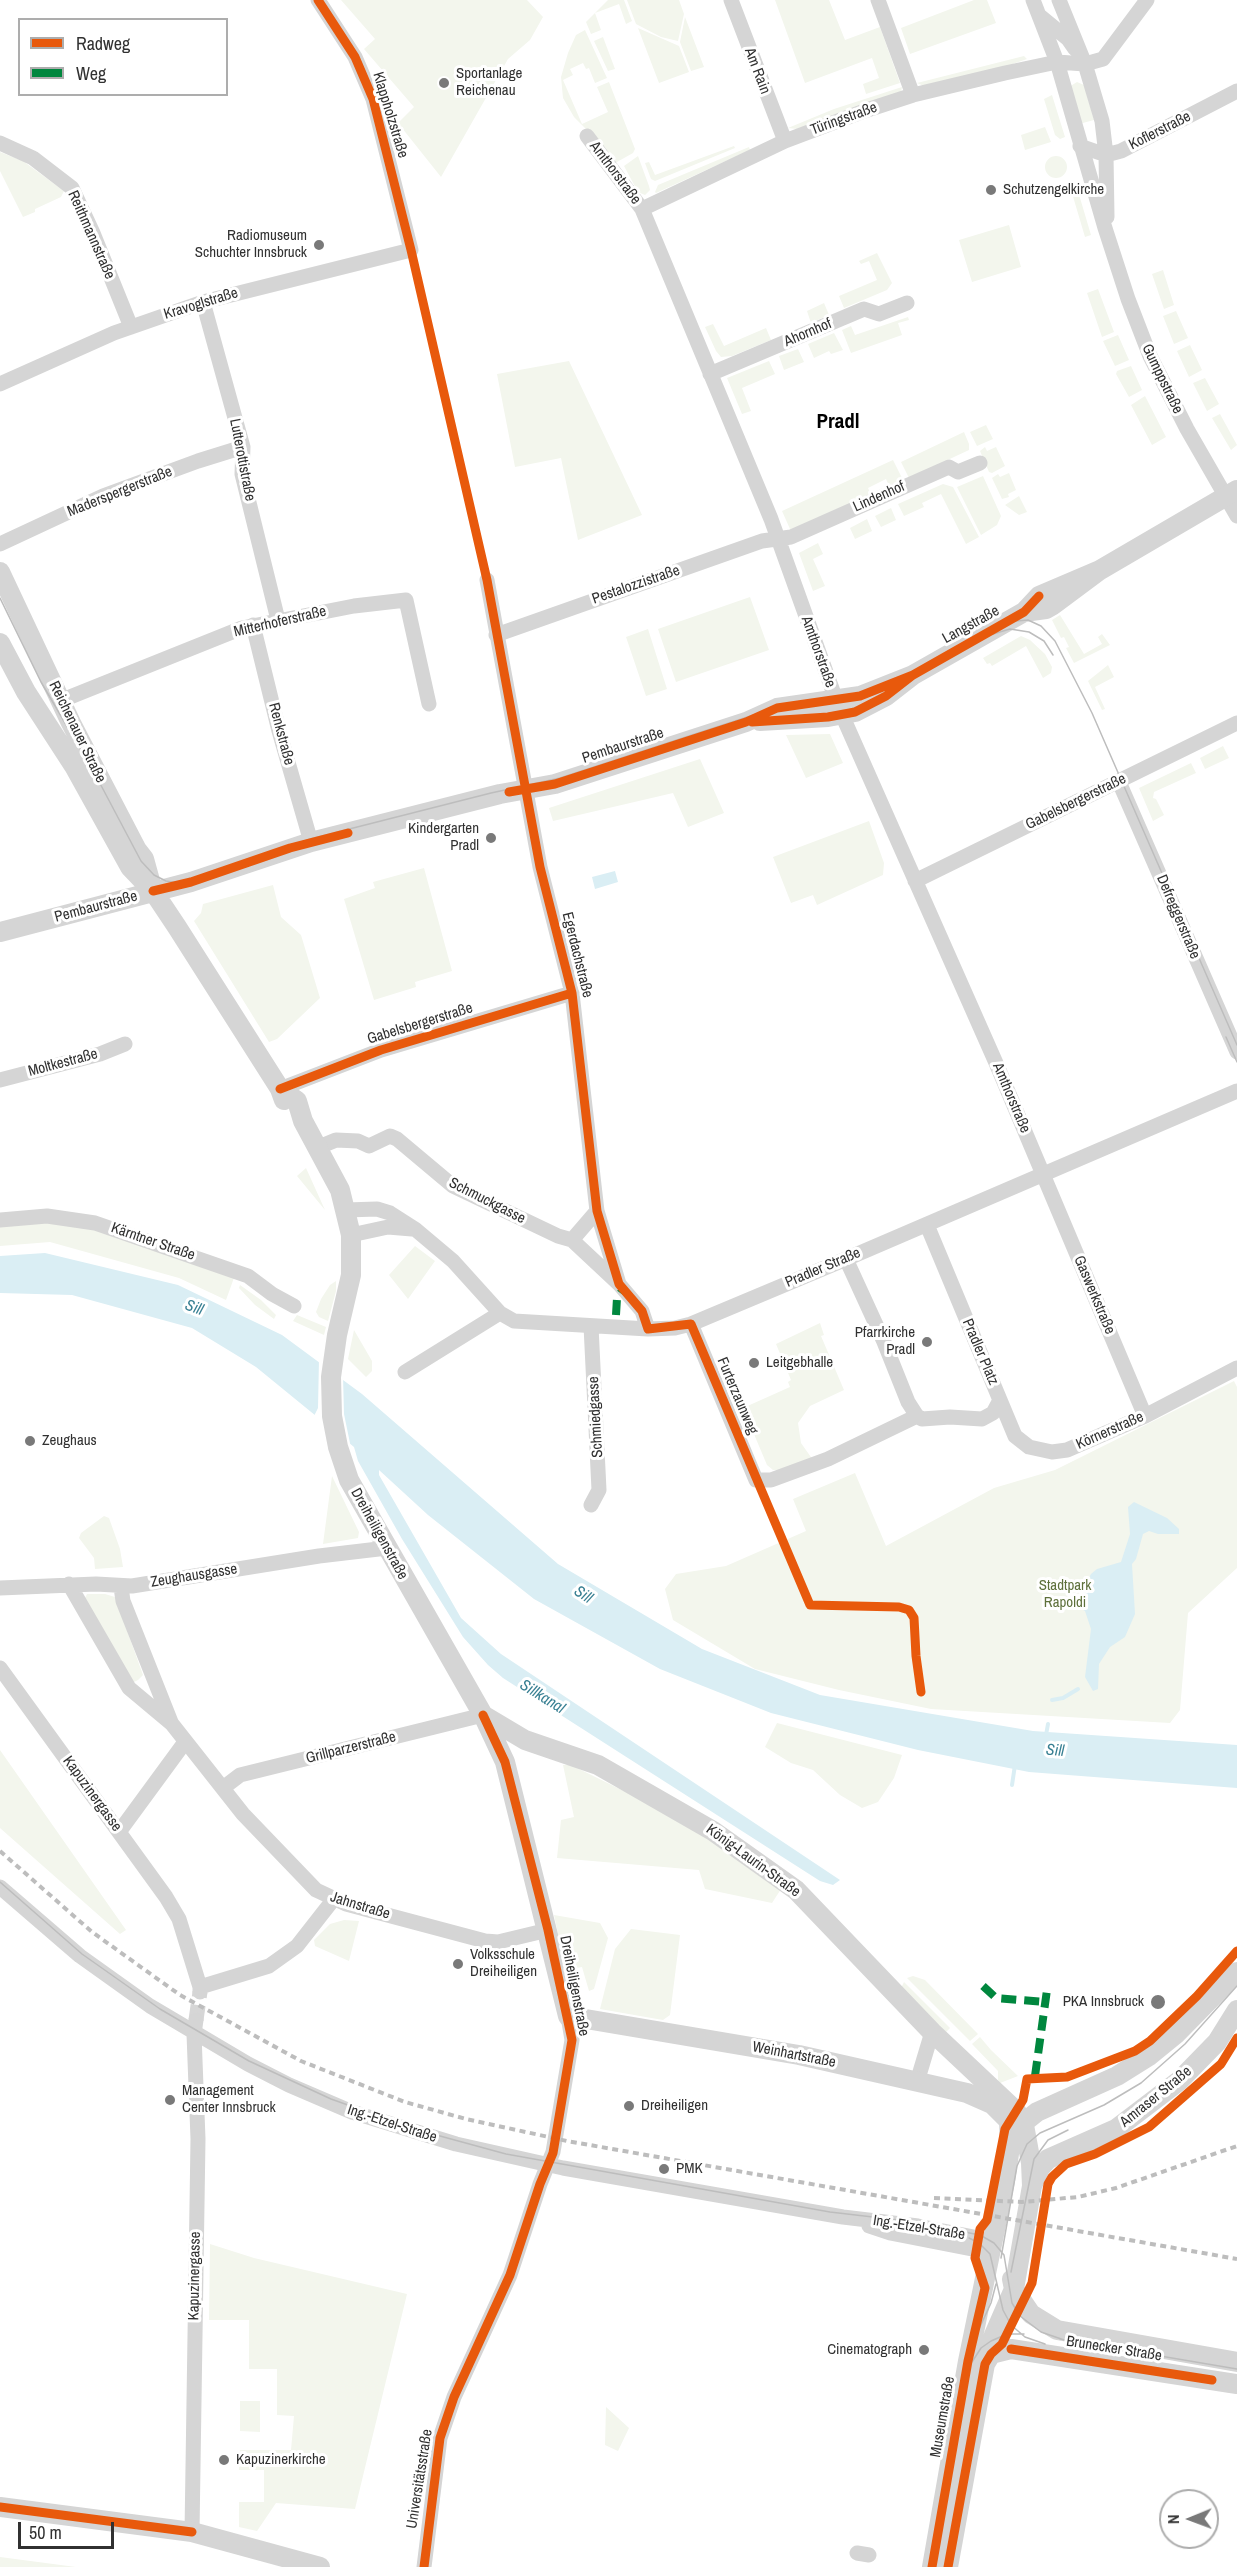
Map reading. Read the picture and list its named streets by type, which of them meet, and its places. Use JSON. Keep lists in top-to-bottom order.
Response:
{
  "streets": {
    "street": [
      "Am Rain",
      "Klappholzstraße",
      "Türingstraße",
      "Koflerstraße",
      "Amthorstraße",
      "Reithmannstraße",
      "Kravoglstraße",
      "Ahornhof",
      "Gumppstraße",
      "Lutterottistraße",
      "Maderspergerstraße",
      "Lindenhof",
      "Pestalozzistraße",
      "Mitterhoferstraße",
      "Langstraße",
      "Reichenauer Straße",
      "Renkstraße",
      "Pembaurstraße",
      "Gabelsbergerstraße",
      "Defreggerstraße",
      "Egerdachstraße",
      "Moltkestraße",
      "Schmuckgasse",
      "Kärntner Straße",
      "Pradler Straße",
      "Gaswerkstraße",
      "Pradler Platz",
      "Furterzaunweg",
      "Schmiedgasse",
      "Körnerstraße",
      "Dreiheiligenstraße",
      "Zeughausgasse",
      "Grillparzerstraße",
      "Kapuzinergasse",
      "König-Laurin-Straße",
      "Jahnstraße",
      "Weinhartstraße",
      "Amraser Straße",
      "Ing.-Etzel-Straße",
      "Brunecker Straße",
      "Museumstraße",
      "Universitätsstraße"
    ]
  },
  "crossings": [
    ["Am Rain", "Türingstraße"],
    ["Klappholzstraße", "Kravoglstraße"],
    ["Türingstraße", "Amthorstraße"],
    ["Türingstraße", "Gumppstraße"],
    ["Koflerstraße", "Gumppstraße"],
    ["Amthorstraße", "Ahornhof"],
    ["Amthorstraße", "Lindenhof"],
    ["Amthorstraße", "Pestalozzistraße"],
    ["Amthorstraße", "Langstraße"],
    ["Amthorstraße", "Pembaurstraße"],
    ["Amthorstraße", "Gabelsbergerstraße"],
    ["Amthorstraße", "Pradler Straße"],
    ["Amthorstraße", "Gaswerkstraße"],
    ["Reithmannstraße", "Kravoglstraße"],
    ["Kravoglstraße", "Lutterottistraße"],
    ["Gumppstraße", "Langstraße"],
    ["Lutterottistraße", "Maderspergerstraße"],
    ["Lutterottistraße", "Mitterhoferstraße"],
    ["Lindenhof", "Pestalozzistraße"],
    ["Pestalozzistraße", "Egerdachstraße"],
    ["Mitterhoferstraße", "Reichenauer Straße"],
    ["Mitterhoferstraße", "Renkstraße"],
    ["Langstraße", "Pembaurstraße"],
    ["Reichenauer Straße", "Pembaurstraße"],
    ["Reichenauer Straße", "Gabelsbergerstraße"],
    ["Reichenauer Straße", "Schmuckgasse"],
    ["Reichenauer Straße", "Dreiheiligenstraße"],
    ["Renkstraße", "Pembaurstraße"],
    ["Pembaurstraße", "Egerdachstraße"],
    ["Gabelsbergerstraße", "Defreggerstraße"],
    ["Gabelsbergerstraße", "Egerdachstraße"],
    ["Egerdachstraße", "Schmuckgasse"],
    ["Egerdachstraße", "Pradler Straße"],
    ["Pradler Straße", "Gaswerkstraße"],
    ["Pradler Straße", "Pradler Platz"],
    ["Pradler Straße", "Furterzaunweg"],
    ["Pradler Straße", "Schmiedgasse"],
    ["Gaswerkstraße", "Körnerstraße"],
    ["Pradler Platz", "Furterzaunweg"],
    ["Pradler Platz", "Körnerstraße"],
    ["Dreiheiligenstraße", "Zeughausgasse"],
    ["Dreiheiligenstraße", "Grillparzerstraße"],
    ["Dreiheiligenstraße", "König-Laurin-Straße"],
    ["Dreiheiligenstraße", "Jahnstraße"],
    ["Dreiheiligenstraße", "Weinhartstraße"],
    ["Dreiheiligenstraße", "Ing.-Etzel-Straße"],
    ["Dreiheiligenstraße", "Universitätsstraße"],
    ["Zeughausgasse", "Jahnstraße"],
    ["Grillparzerstraße", "König-Laurin-Straße"],
    ["Grillparzerstraße", "Jahnstraße"],
    ["Kapuzinergasse", "Jahnstraße"],
    ["Kapuzinergasse", "Ing.-Etzel-Straße"],
    ["König-Laurin-Straße", "Weinhartstraße"],
    ["König-Laurin-Straße", "Museumstraße"],
    ["Weinhartstraße", "Museumstraße"],
    ["Ing.-Etzel-Straße", "Museumstraße"]
  ],
  "districts": ["Pradl"],
  "water": ["Sill", "Sillkanal"],
  "parks": ["Stadtpark Rapoldi"],
  "places": [
    "Sportanlage Reichenau",
    "Schutzengelkirche",
    "Radiomuseum Schuchter Innsbruck",
    "Kindergarten Pradl",
    "Pfarrkirche Pradl",
    "Leitgebhalle",
    "Zeughaus",
    "Volksschule Dreiheiligen",
    "PKA Innsbruck",
    "Management Center Innsbruck",
    "Dreiheiligen",
    "PMK",
    "Cinematograph",
    "Kapuzinerkirche"
  ],
  "legend": ["Radweg", "Weg"],
  "scale_bar": "50 m",
  "north": "left"
}
